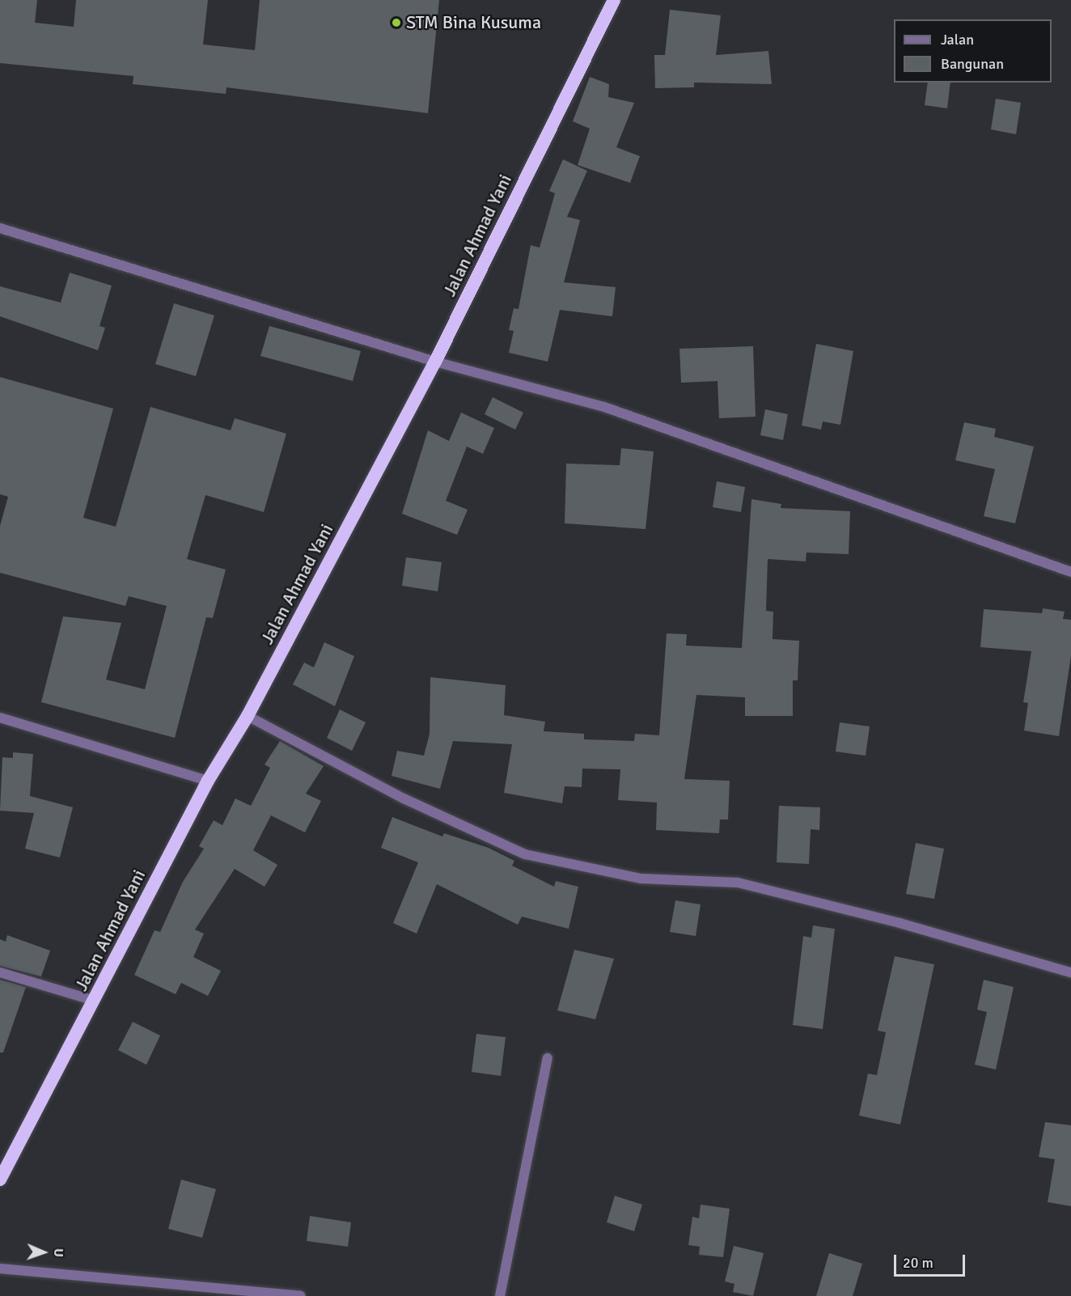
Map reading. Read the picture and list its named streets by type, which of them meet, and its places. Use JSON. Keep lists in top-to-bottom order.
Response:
{
  "streets": {
    "highway": ["Jalan Ahmad Yani"]
  },
  "places": ["STM Bina Kusuma"],
  "legend": ["Jalan", "Bangunan"],
  "scale_bar": "20 m",
  "north": "right"
}
